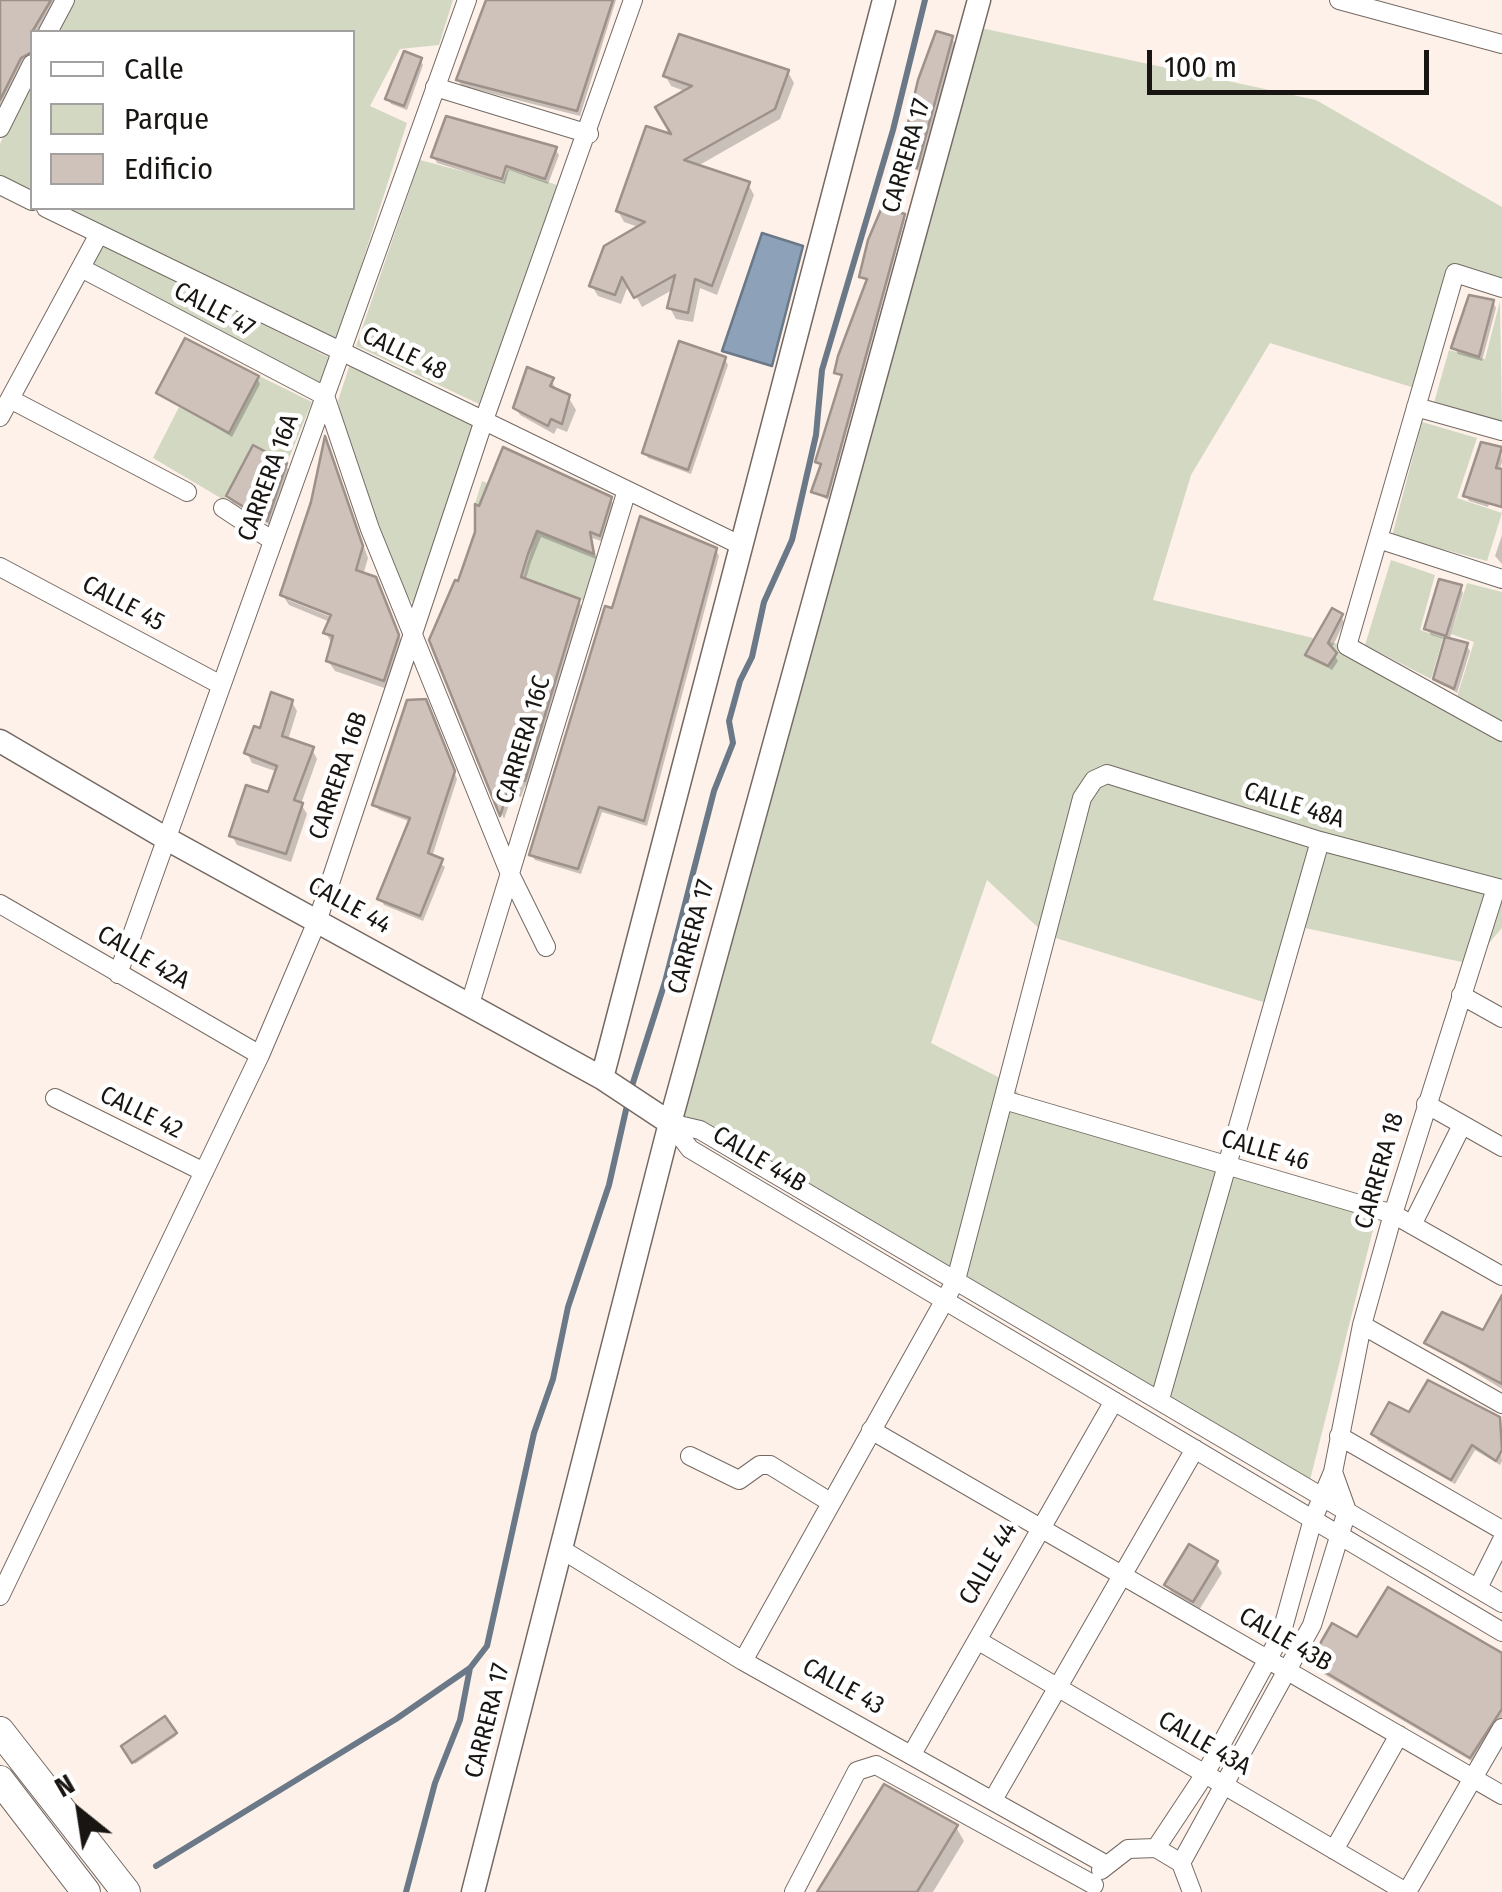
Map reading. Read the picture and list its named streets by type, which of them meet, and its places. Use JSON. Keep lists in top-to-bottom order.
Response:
{
  "streets": {
    "street": [
      "CARRERA 17",
      "CALLE 47",
      "CALLE 48",
      "CARRERA 16A",
      "CALLE 45",
      "CARRERA 16C",
      "CARRERA 16B",
      "CALLE 48A",
      "CALLE 44",
      "CALLE 42A",
      "CALLE 42",
      "CALLE 46",
      "CALLE 44B",
      "CARRERA 18",
      "CALLE 43B",
      "CALLE 43",
      "CALLE 43A"
    ]
  },
  "crossings": [
    ["CARRERA 17", "CALLE 48"],
    ["CARRERA 17", "CALLE 44"],
    ["CARRERA 17", "CALLE 44B"],
    ["CARRERA 17", "CALLE 43"],
    ["CALLE 47", "CARRERA 16A"],
    ["CALLE 48", "CARRERA 16A"],
    ["CALLE 48", "CARRERA 16C"],
    ["CALLE 48", "CARRERA 16B"],
    ["CARRERA 16A", "CALLE 45"],
    ["CARRERA 16A", "CALLE 44"],
    ["CARRERA 16A", "CALLE 42A"],
    ["CARRERA 16C", "CALLE 44"],
    ["CARRERA 16B", "CALLE 44"],
    ["CARRERA 16B", "CALLE 42A"],
    ["CARRERA 16B", "CALLE 42"],
    ["CALLE 48A", "CALLE 46"],
    ["CALLE 48A", "CARRERA 18"],
    ["CALLE 44", "CALLE 44B"],
    ["CALLE 44", "CALLE 43B"],
    ["CALLE 44", "CALLE 43"],
    ["CALLE 44", "CALLE 43A"],
    ["CALLE 46", "CARRERA 18"],
    ["CALLE 44B", "CARRERA 18"],
    ["CARRERA 18", "CALLE 43B"],
    ["CARRERA 18", "CALLE 43A"]
  ],
  "legend": ["Calle", "Parque", "Edificio"],
  "scale_bar": "100 m",
  "north": "top left"
}
